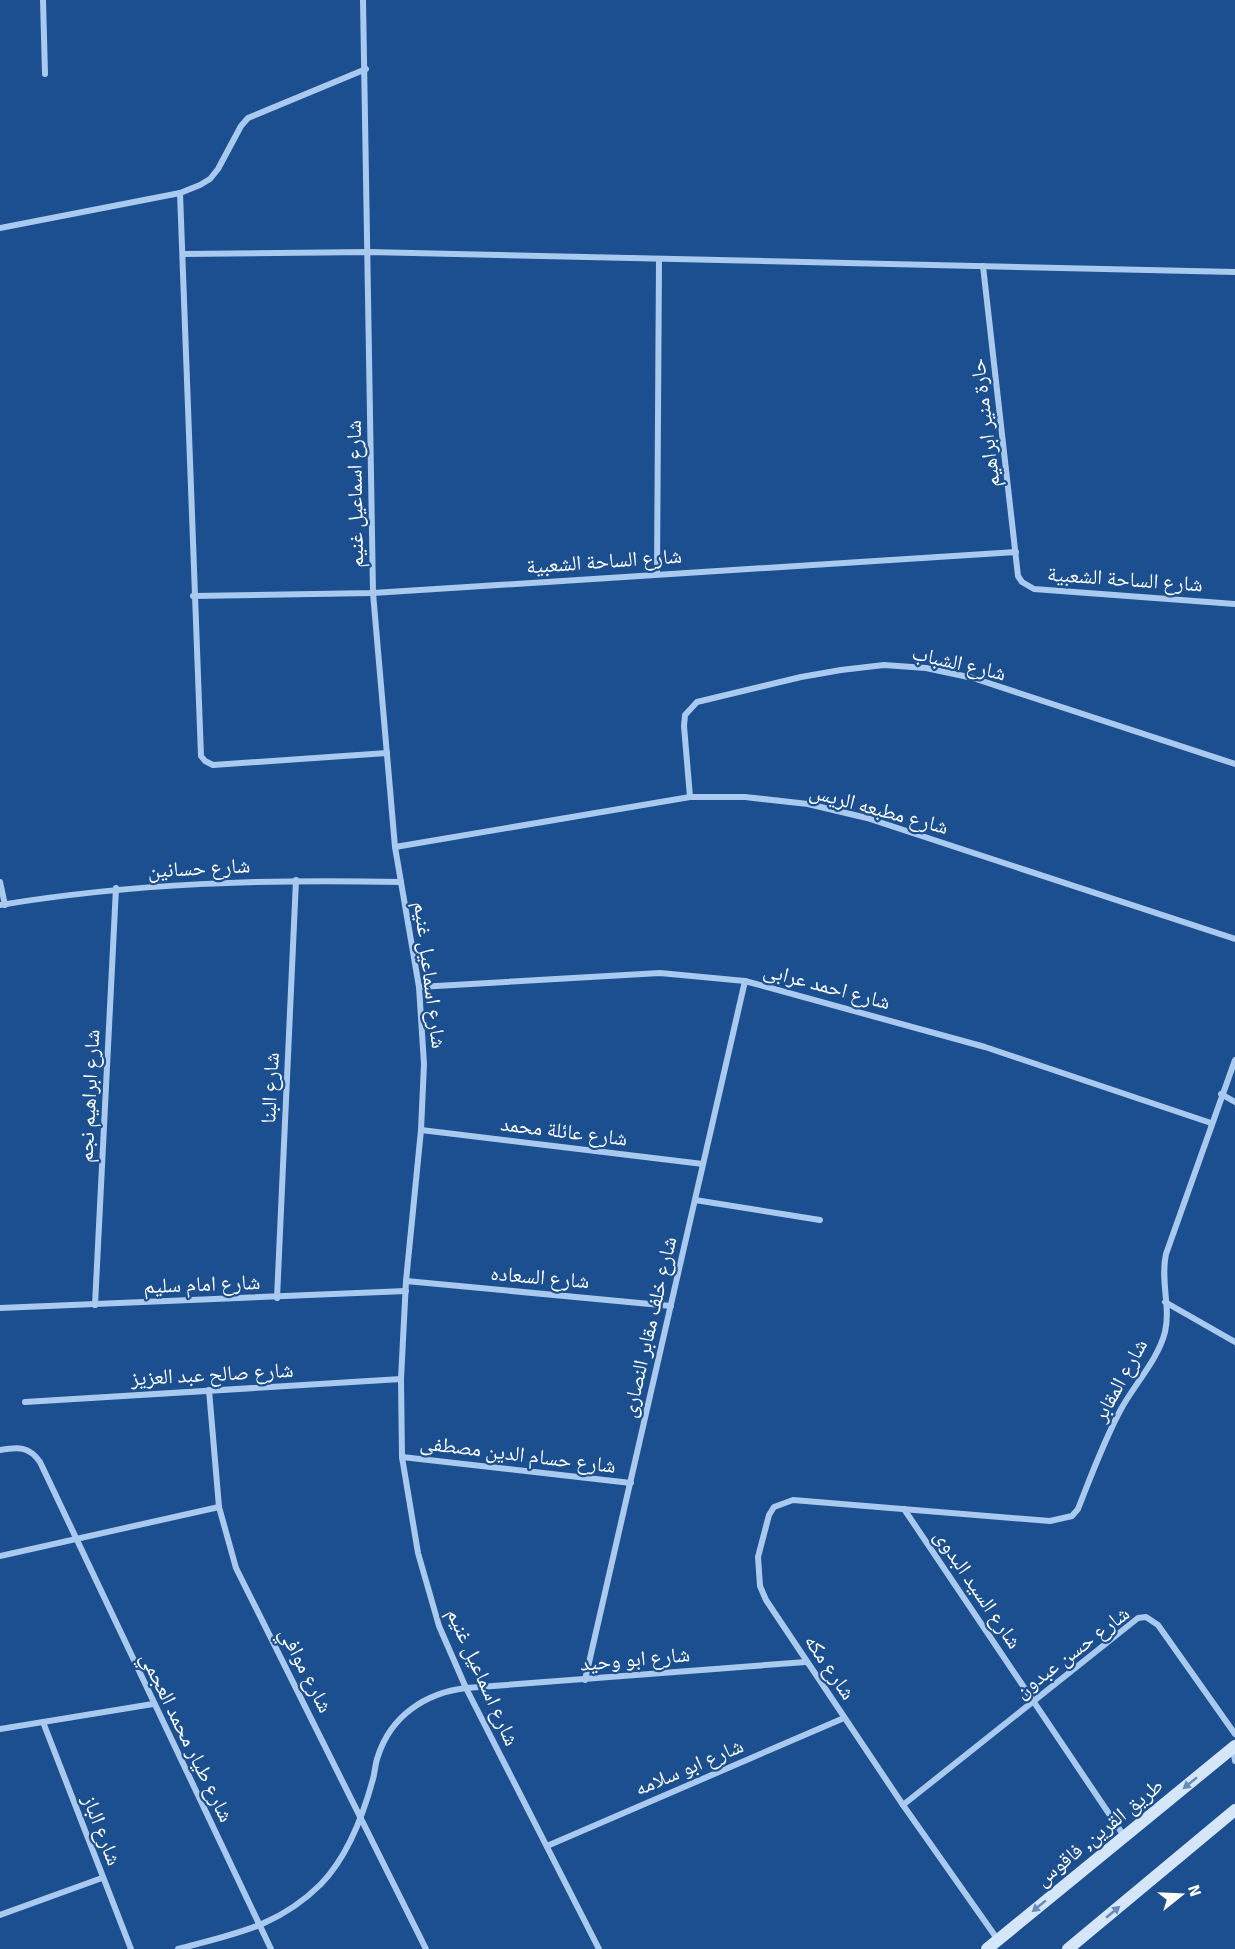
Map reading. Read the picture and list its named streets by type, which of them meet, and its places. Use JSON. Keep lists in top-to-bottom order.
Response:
{
  "streets": {
    "main road": ["طريق القرين, فاقوس"],
    "street": [
      "حارة منير ابراهيم",
      "شارع اسماعيل غنيم",
      "شارع الساحة الشعبية",
      "شارع الشباب",
      "شارع مطبعه الريس",
      "شارع حسانين",
      "شارع احمد عرابى",
      "شارع البنا",
      "شارع ابراهيم نجم",
      "شارع عائلة محمد",
      "شارع السعاده",
      "شارع امام سليم",
      "شارع خلف مقابر النصارى",
      "شارع صالح عبد العزيز",
      "شارع المقابر",
      "شارع حسام الدين مصطفى",
      "شارع السيد البدوى",
      "شارع حسن عبدون",
      "شارع ابو وحيد",
      "شارع مكه",
      "شارع موافي",
      "شارع طيار محمد العجمي",
      "شارع ابو سلامه",
      "شارع الباز"
    ]
  },
  "crossings": [
    ["حارة منير ابراهيم", "شارع الساحة الشعبية"],
    ["شارع اسماعيل غنيم", "شارع الساحة الشعبية"],
    ["شارع اسماعيل غنيم", "شارع مطبعه الريس"],
    ["شارع اسماعيل غنيم", "شارع حسانين"],
    ["شارع اسماعيل غنيم", "شارع احمد عرابى"],
    ["شارع اسماعيل غنيم", "شارع عائلة محمد"],
    ["شارع اسماعيل غنيم", "شارع السعاده"],
    ["شارع اسماعيل غنيم", "شارع امام سليم"],
    ["شارع اسماعيل غنيم", "شارع صالح عبد العزيز"],
    ["شارع اسماعيل غنيم", "شارع حسام الدين مصطفى"],
    ["شارع اسماعيل غنيم", "شارع ابو وحيد"],
    ["شارع اسماعيل غنيم", "شارع ابو سلامه"],
    ["شارع الشباب", "شارع مطبعه الريس"],
    ["شارع حسانين", "شارع البنا"],
    ["شارع حسانين", "شارع ابراهيم نجم"],
    ["شارع احمد عرابى", "شارع خلف مقابر النصارى"],
    ["شارع احمد عرابى", "شارع المقابر"],
    ["شارع البنا", "شارع امام سليم"],
    ["شارع ابراهيم نجم", "شارع امام سليم"],
    ["شارع عائلة محمد", "شارع خلف مقابر النصارى"],
    ["شارع السعاده", "شارع خلف مقابر النصارى"],
    ["شارع خلف مقابر النصارى", "شارع حسام الدين مصطفى"],
    ["شارع خلف مقابر النصارى", "شارع ابو وحيد"],
    ["شارع صالح عبد العزيز", "شارع موافي"],
    ["شارع المقابر", "شارع السيد البدوى"],
    ["شارع المقابر", "شارع مكه"],
    ["شارع السيد البدوى", "شارع حسن عبدون"],
    ["شارع السيد البدوى", "شارع مكه"],
    ["شارع السيد البدوى", "طريق القرين, فاقوس"],
    ["شارع حسن عبدون", "شارع مكه"],
    ["شارع ابو وحيد", "شارع مكه"],
    ["شارع ابو وحيد", "شارع موافي"],
    ["شارع ابو وحيد", "شارع طيار محمد العجمي"],
    ["شارع مكه", "شارع ابو سلامه"],
    ["شارع مكه", "طريق القرين, فاقوس"]
  ],
  "north": "right"
}
